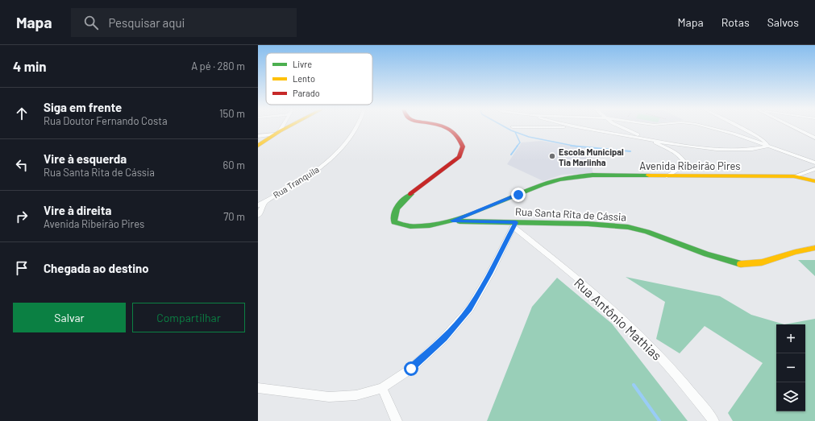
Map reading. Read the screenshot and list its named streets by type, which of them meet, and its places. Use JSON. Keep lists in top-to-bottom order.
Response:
{
  "streets": {
    "street": [
      "Avenida Ribeirão Pires",
      "Rua Tranquila",
      "Rua Santa Rita de Cássia",
      "Rua Antônio Mathias"
    ]
  },
  "crossings": [
    ["Avenida Ribeirão Pires", "Rua Santa Rita de Cássia"],
    ["Rua Santa Rita de Cássia", "Rua Antônio Mathias"]
  ],
  "places": ["Escola Municipal Tia Mariinha"],
  "legend": ["Livre", "Lento", "Parado"],
  "page": {
    "header": "Mapa",
    "search": "Pesquisar aqui",
    "nav": ["Mapa", "Rotas", "Salvos"],
    "heading": ["4 min", "A pé · 280 m"],
    "list": [
      ["Siga em frente", "Rua Doutor Fernando Costa", "150 m"],
      ["Vire à esquerda", "Rua Santa Rita de Cássia", "60 m"],
      ["Vire à direita", "Avenida Ribeirão Pires", "70 m"],
      "Chegada ao destino"
    ],
    "buttons": ["Salvar", "Compartilhar"],
    "map_buttons": ["+", "−"]
  }
}
